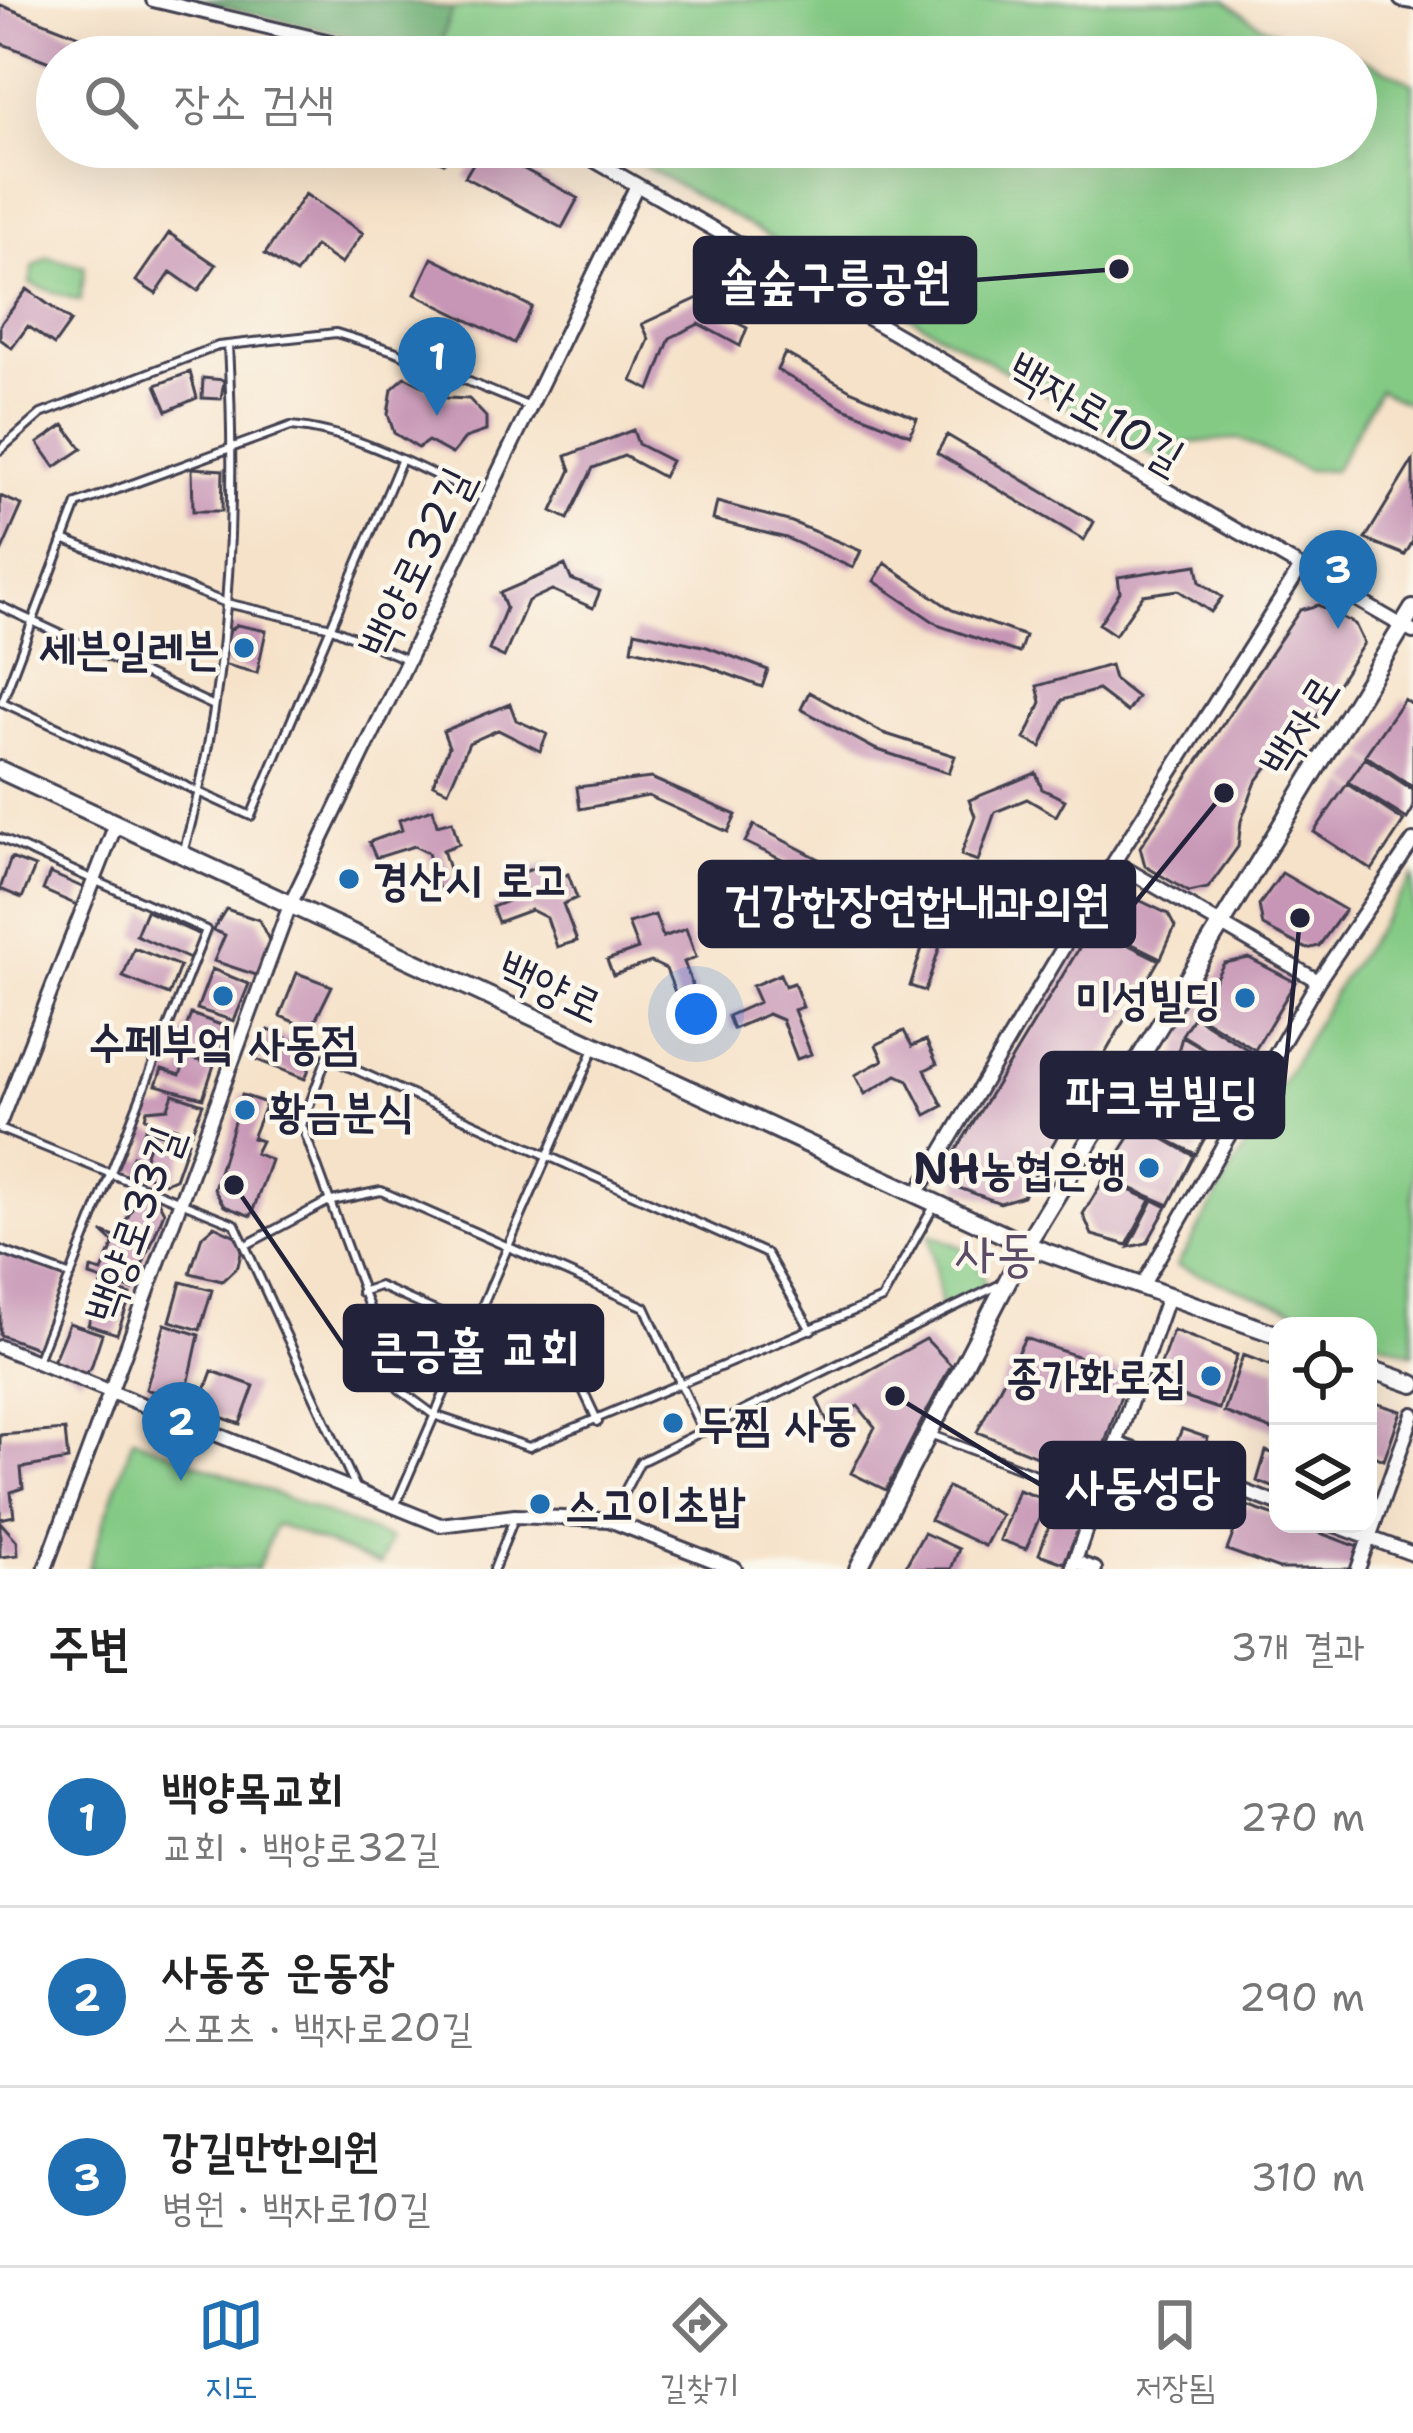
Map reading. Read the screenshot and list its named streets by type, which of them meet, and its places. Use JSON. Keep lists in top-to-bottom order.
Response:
{
  "streets": {
    "street": [
      "백자로10길",
      "백양로32길",
      "백자로",
      "백양로",
      "백양로33길"
    ]
  },
  "crossings": [
    ["백자로10길", "백양로32길"],
    ["백자로10길", "백자로"],
    ["백양로32길", "백양로"],
    ["백양로32길", "백양로33길"],
    ["백자로", "백양로"],
    ["백양로", "백양로33길"]
  ],
  "districts": ["사동"],
  "places": [
    "솔숲구릉공원",
    "세븐일레븐",
    "건강한장연합내과의원",
    "경산시 로고",
    "파크뷰빌딩",
    "수페부엌 사동점",
    "미성빌딩",
    "황금분식",
    "NH농협은행",
    "큰긍휼 교회",
    "종가화로집",
    "사동성당",
    "두찜 사동",
    "스고이초밥"
  ],
  "page": {
    "search": "장소 검색",
    "pins": ["1", "3", "2"],
    "heading": ["주변", "3개 결과"],
    "list": [
      {
        "mark": "1",
        "name": "백양목교회",
        "note": "교회 · 백양로32길",
        "value": "270 m"
      },
      {
        "mark": "2",
        "name": "사동중 운동장",
        "note": "스포츠 · 백자로20길",
        "value": "290 m"
      },
      {
        "mark": "3",
        "name": "강길만한의원",
        "note": "병원 · 백자로10길",
        "value": "310 m"
      }
    ],
    "nav": ["지도", "길찾기", "저장됨"]
  }
}
